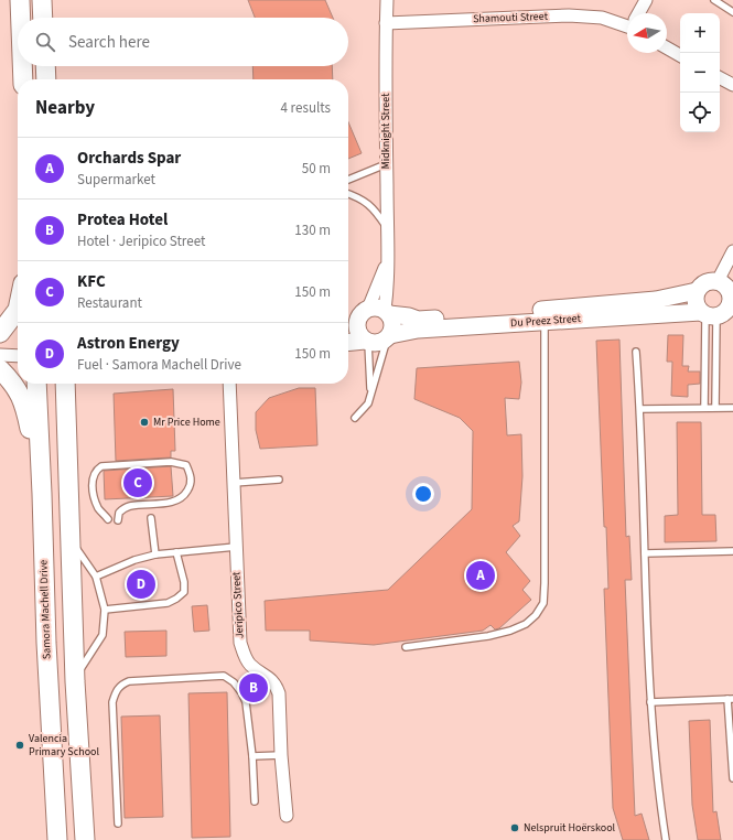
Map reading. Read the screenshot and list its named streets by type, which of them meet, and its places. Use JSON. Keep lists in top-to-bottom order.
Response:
{
  "streets": {
    "main road": ["Samora Machell Drive"],
    "street": [
      "Shamouti Street",
      "Midknight Street",
      "Du Preez Street",
      "Jeripico Street"
    ]
  },
  "crossings": [
    ["Shamouti Street", "Midknight Street"],
    ["Midknight Street", "Du Preez Street"]
  ],
  "places": ["Mr Price Home", "Valencia Primary School", "Nelspruit Hoërskool"],
  "north": "left",
  "page": {
    "map_buttons": ["+", "−"],
    "search": "Search here",
    "heading": ["Nearby", "4 results"],
    "list": [
      {
        "mark": "A",
        "name": "Orchards Spar",
        "note": "Supermarket",
        "value": "50 m"
      },
      {
        "mark": "B",
        "name": "Protea Hotel",
        "note": "Hotel · Jeripico Street",
        "value": "130 m"
      },
      {
        "mark": "C",
        "name": "KFC",
        "note": "Restaurant",
        "value": "150 m"
      },
      {
        "mark": "D",
        "name": "Astron Energy",
        "note": "Fuel · Samora Machell Drive",
        "value": "150 m"
      }
    ],
    "pins": [
      "C",
      "A",
      "D",
      "B"
    ]
  }
}
